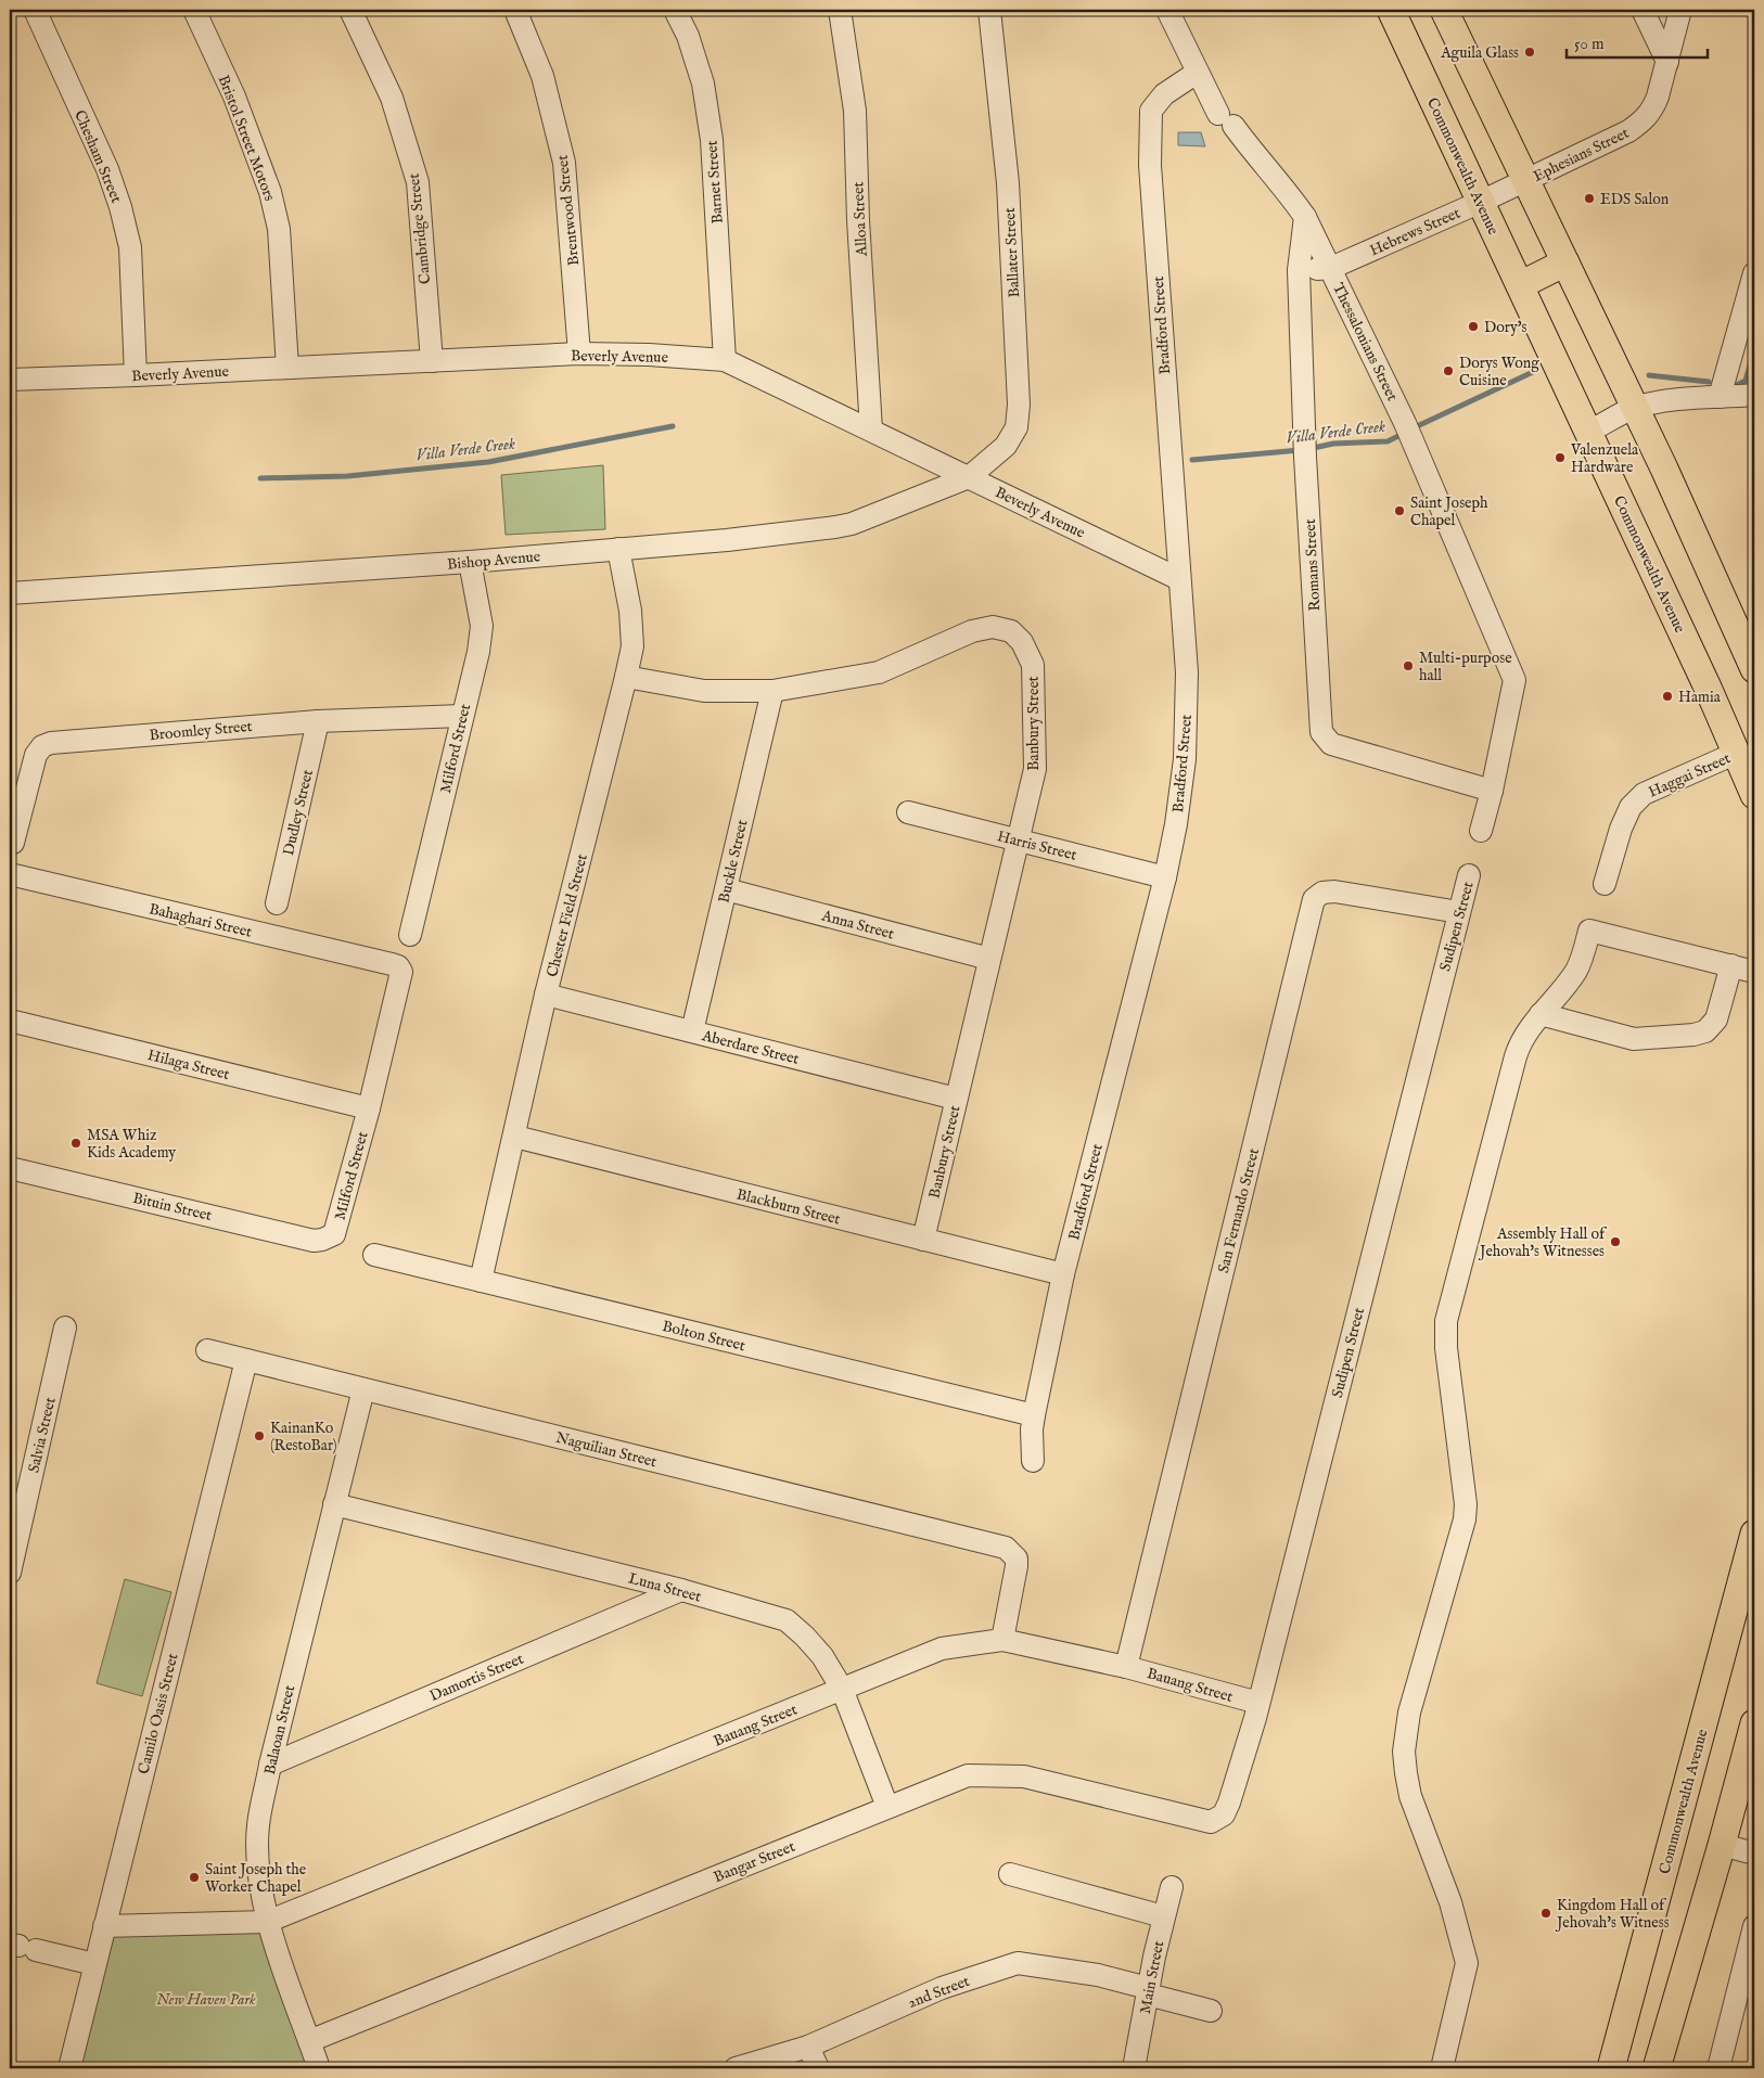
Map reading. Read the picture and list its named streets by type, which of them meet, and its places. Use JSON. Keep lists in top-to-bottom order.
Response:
{
  "streets": {
    "main road": ["Commonwealth Avenue"],
    "street": [
      "Bristol Street Motors",
      "Ephesians Street",
      "Chesham Street",
      "Barnet Street",
      "Brentwood Street",
      "Alloa Street",
      "Cambridge Street",
      "Hebrews Street",
      "Ballater Street",
      "Bradford Street",
      "Thessalonians Street",
      "Beverly Avenue",
      "Bishop Avenue",
      "Romans Street",
      "Banbury Street",
      "Broomley Street",
      "Milford Street",
      "Haggai Street",
      "Dudley Street",
      "Harris Street",
      "Buckle Street",
      "Chester Field Street",
      "Bahaghari Street",
      "Anna Street",
      "Sudipen Street",
      "Aberdare Street",
      "Hilaga Street",
      "Bituin Street",
      "Blackburn Street",
      "San Fernando Street",
      "Bolton Street",
      "Salvia Street",
      "Naguilian Street",
      "Luna Street",
      "Damortis Street",
      "Bauang Street",
      "Camilo Oasis Street",
      "Balaoan Street",
      "Bangar Street",
      "Main Street",
      "2nd Street"
    ]
  },
  "crossings": [
    ["Bristol Street Motors", "Beverly Avenue"],
    ["Ephesians Street", "Hebrews Street"],
    ["Chesham Street", "Beverly Avenue"],
    ["Commonwealth Avenue", "Hebrews Street"],
    ["Commonwealth Avenue", "Haggai Street"],
    ["Barnet Street", "Beverly Avenue"],
    ["Brentwood Street", "Beverly Avenue"],
    ["Alloa Street", "Beverly Avenue"],
    ["Cambridge Street", "Beverly Avenue"],
    ["Hebrews Street", "Thessalonians Street"],
    ["Hebrews Street", "Romans Street"],
    ["Ballater Street", "Beverly Avenue"],
    ["Ballater Street", "Bishop Avenue"],
    ["Bradford Street", "Thessalonians Street"],
    ["Bradford Street", "Beverly Avenue"],
    ["Bradford Street", "Harris Street"],
    ["Bradford Street", "Blackburn Street"],
    ["Bradford Street", "Bolton Street"],
    ["Thessalonians Street", "Romans Street"],
    ["Beverly Avenue", "Bishop Avenue"],
    ["Bishop Avenue", "Milford Street"],
    ["Bishop Avenue", "Chester Field Street"],
    ["Banbury Street", "Harris Street"],
    ["Banbury Street", "Buckle Street"],
    ["Banbury Street", "Chester Field Street"],
    ["Banbury Street", "Anna Street"],
    ["Banbury Street", "Aberdare Street"],
    ["Banbury Street", "Blackburn Street"],
    ["Broomley Street", "Milford Street"],
    ["Broomley Street", "Dudley Street"],
    ["Milford Street", "Bahaghari Street"],
    ["Milford Street", "Hilaga Street"],
    ["Milford Street", "Bituin Street"],
    ["Buckle Street", "Anna Street"],
    ["Buckle Street", "Aberdare Street"],
    ["Chester Field Street", "Aberdare Street"],
    ["Chester Field Street", "Blackburn Street"],
    ["Chester Field Street", "Bolton Street"],
    ["Sudipen Street", "San Fernando Street"],
    ["Sudipen Street", "Bauang Street"],
    ["Sudipen Street", "Bangar Street"],
    ["San Fernando Street", "Bauang Street"],
    ["Naguilian Street", "Bauang Street"],
    ["Naguilian Street", "Camilo Oasis Street"],
    ["Naguilian Street", "Balaoan Street"],
    ["Luna Street", "Damortis Street"],
    ["Luna Street", "Bauang Street"],
    ["Luna Street", "Balaoan Street"],
    ["Luna Street", "Bangar Street"],
    ["Damortis Street", "Balaoan Street"],
    ["Bauang Street", "Balaoan Street"],
    ["Balaoan Street", "Bangar Street"],
    ["Main Street", "2nd Street"]
  ],
  "water": ["Villa Verde Creek"],
  "parks": ["New Haven Park"],
  "places": [
    "Aguila Glass",
    "EDS Salon",
    "Dory's",
    "Dorys Wong Cuisine",
    "Valenzuela Hardware",
    "Saint Joseph Chapel",
    "Multi-purpose hall",
    "Hamia",
    "MSA Whiz Kids Academy",
    "Assembly Hall of Jehovah's Witnesses",
    "KainanKo (RestoBar)",
    "Saint Joseph the Worker Chapel",
    "Kingdom Hall of Jehovah's Witness"
  ],
  "scale_bar": "50 m"
}
